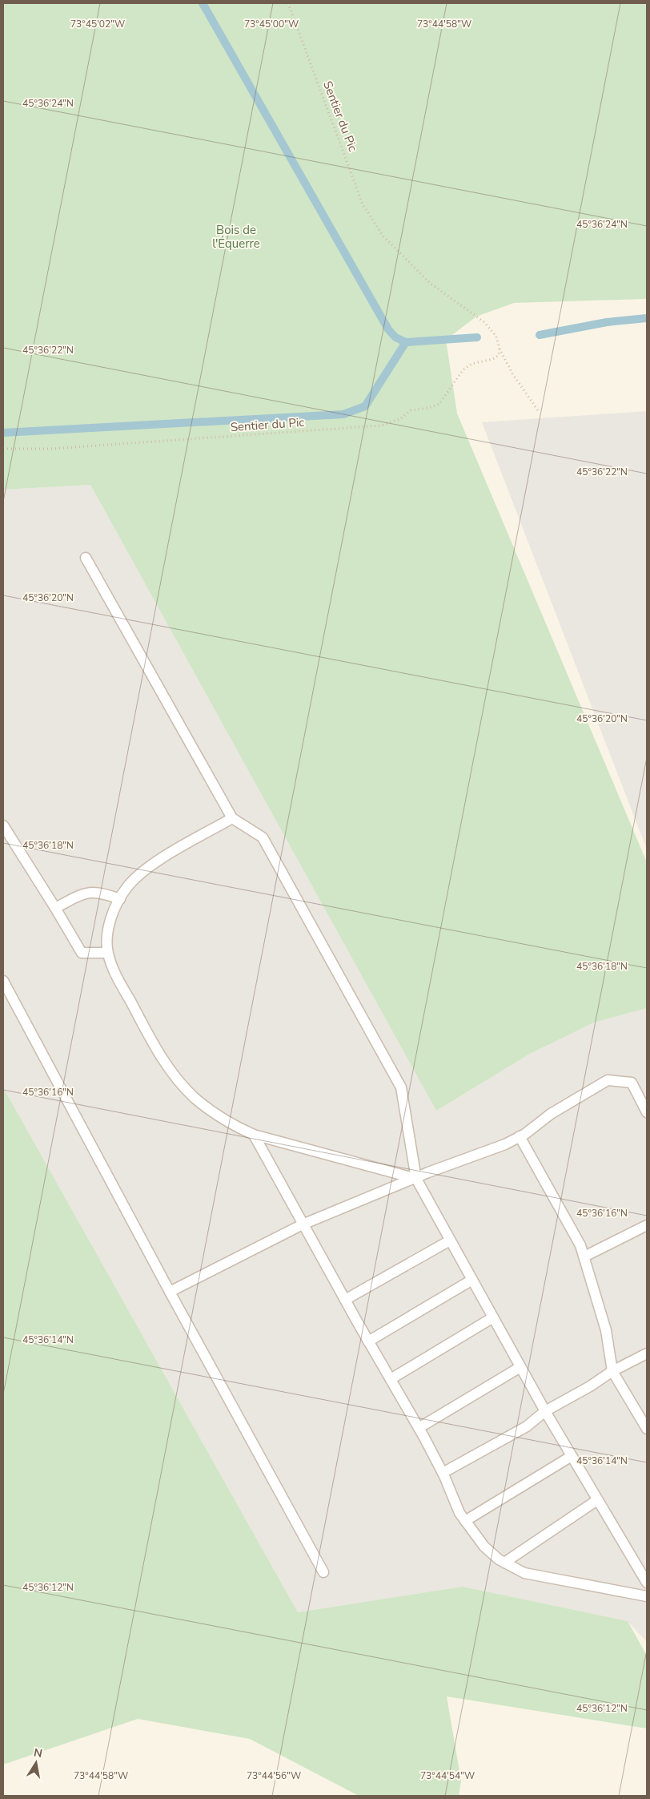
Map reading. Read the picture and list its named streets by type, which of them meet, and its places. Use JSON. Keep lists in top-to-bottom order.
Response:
{
  "streets": {
    "path": ["Sentier du Pic"]
  },
  "parks": ["Bois de l'Équerre"],
  "north": "top",
  "coordinates": [
    "73°45'02\"W",
    "73°45'00\"W",
    "73°44'58\"W",
    "45°36'24\"N",
    "45°36'22\"N",
    "45°36'20\"N",
    "45°36'18\"N",
    "45°36'16\"N",
    "45°36'14\"N",
    "45°36'12\"N",
    "73°44'56\"W",
    "73°44'54\"W"
  ]
}
